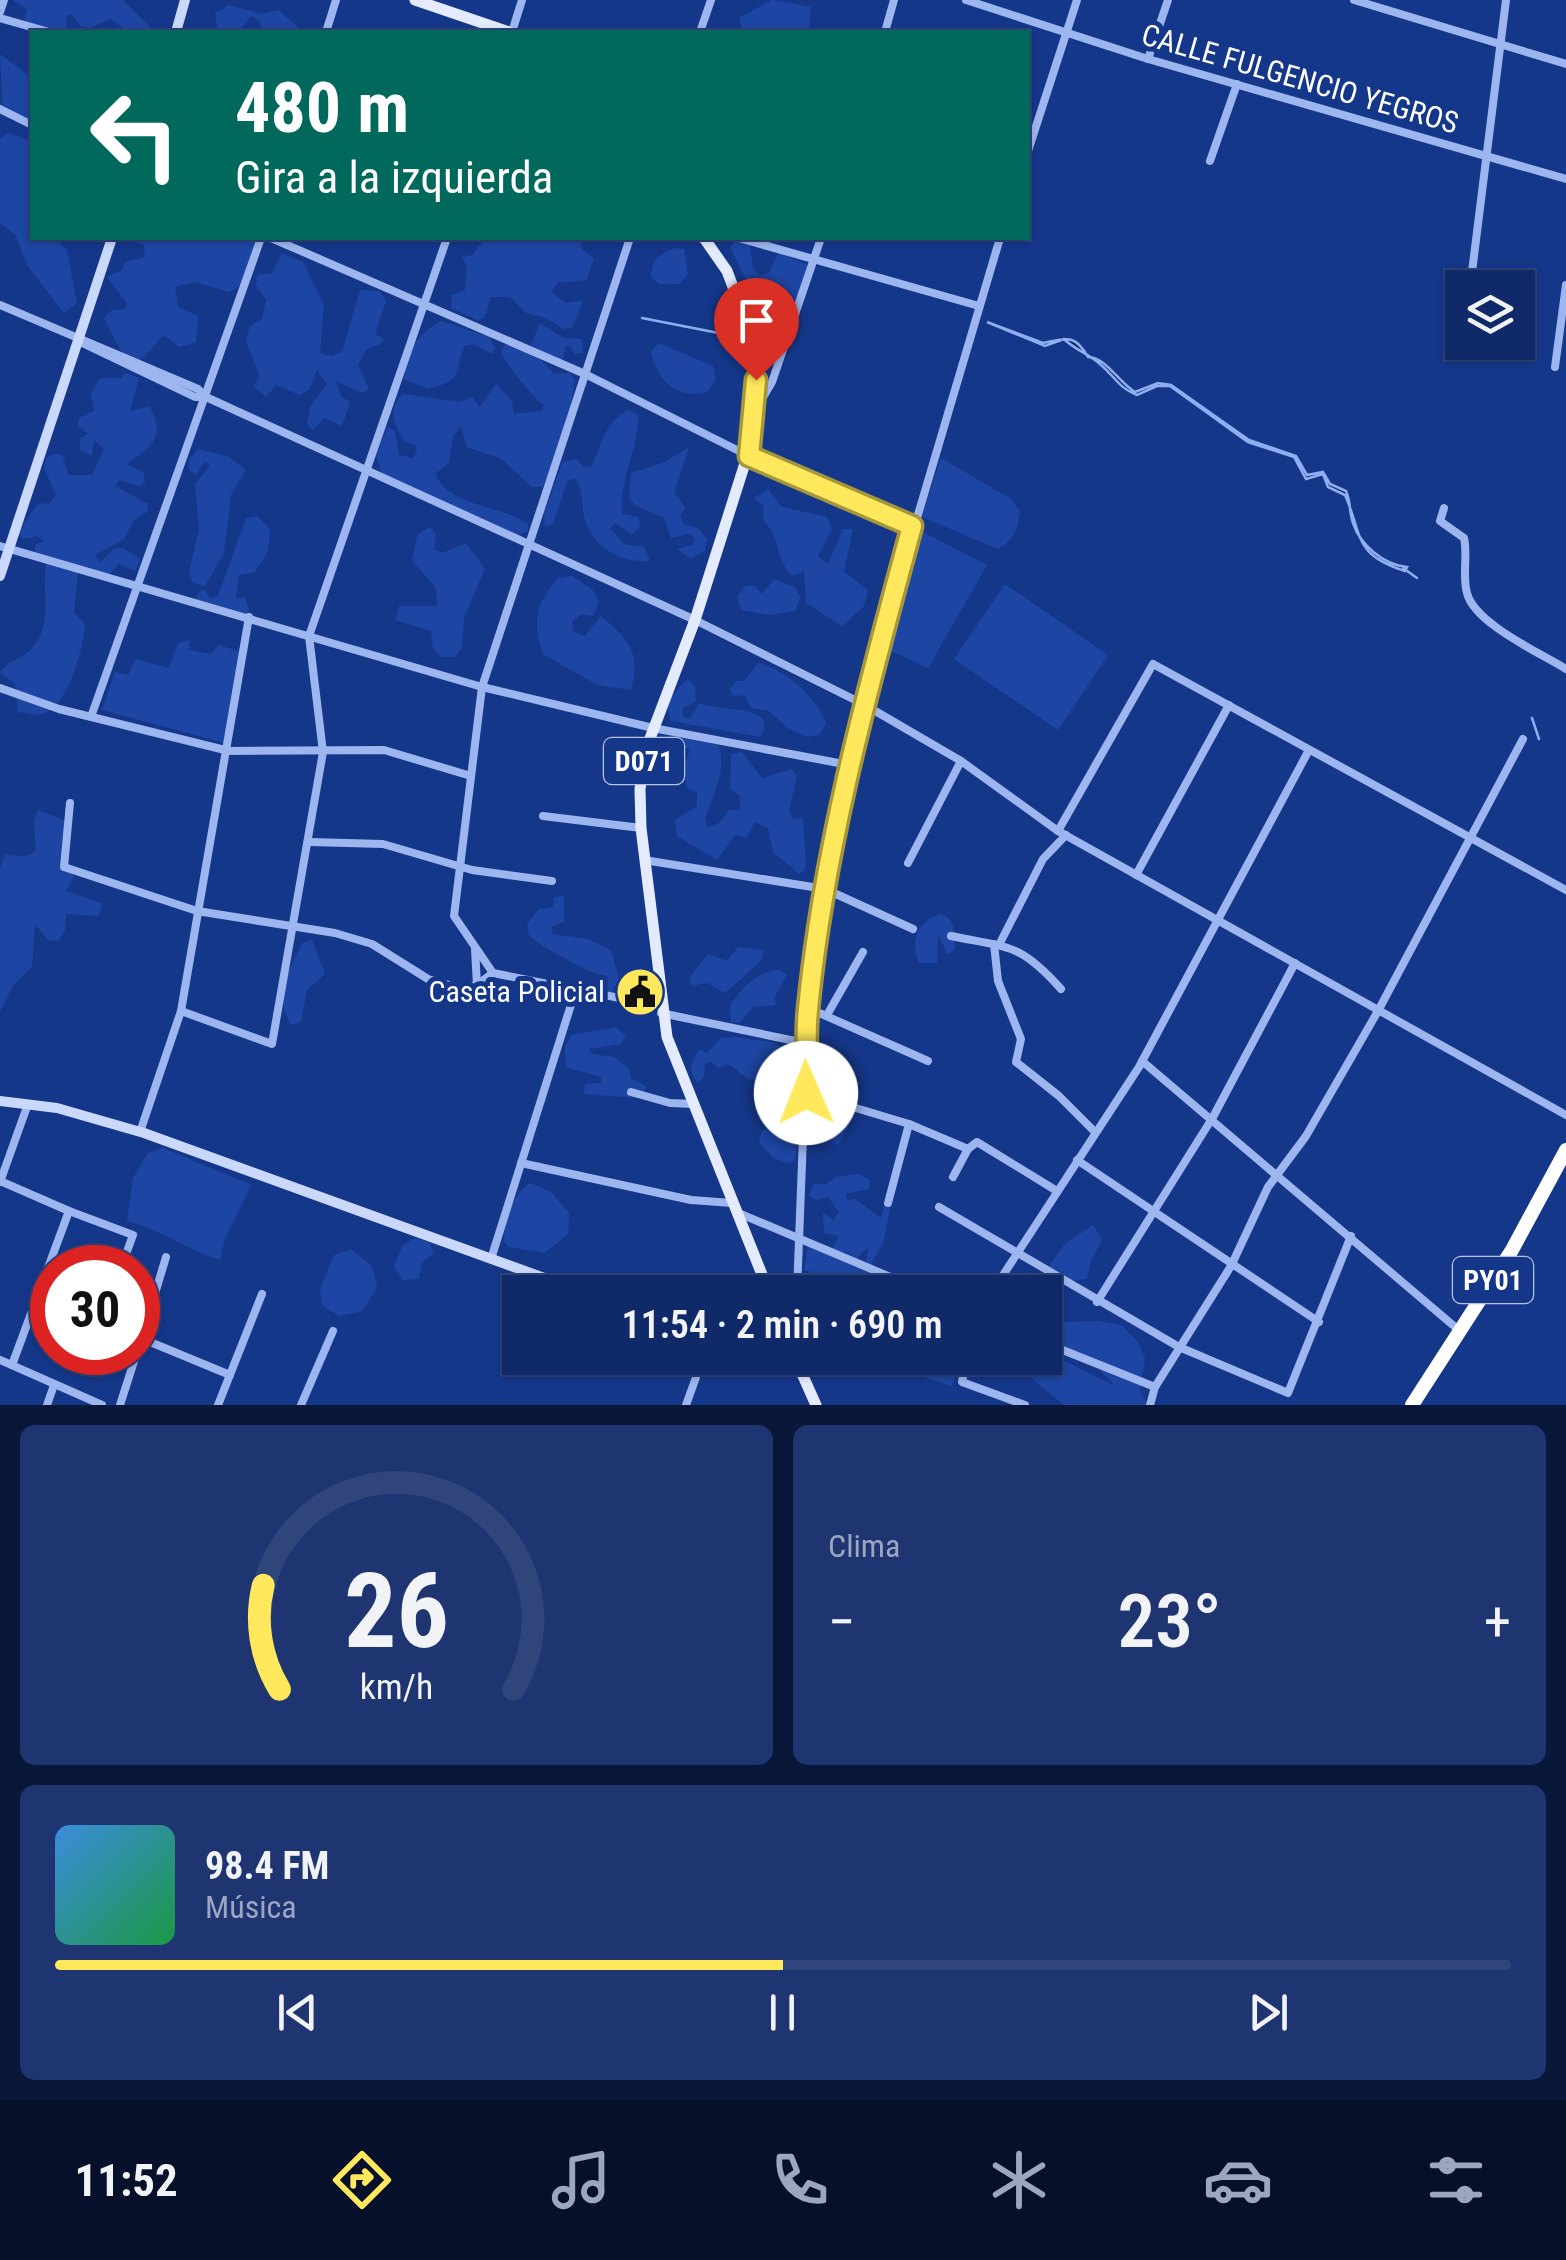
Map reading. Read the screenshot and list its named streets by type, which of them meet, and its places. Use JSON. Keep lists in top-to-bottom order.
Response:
{
  "streets": {
    "highway": ["PY01"],
    "main road": ["D071"],
    "street": ["CALLE FULGENCIO YEGROS"]
  },
  "places": {
    "public building": ["Caseta Policial"]
  },
  "page": {
    "turn": ["480 m", "Gira a la izquierda"],
    "limit": "30",
    "trip": "11:54 · 2 min · 690 m",
    "tile": "Clima",
    "heat": ["−", "23°", "+"],
    "song": ["98.4 FM", "Música"],
    "tabs": "11:52",
    "gauge": ["26", "km/h"]
  }
}
